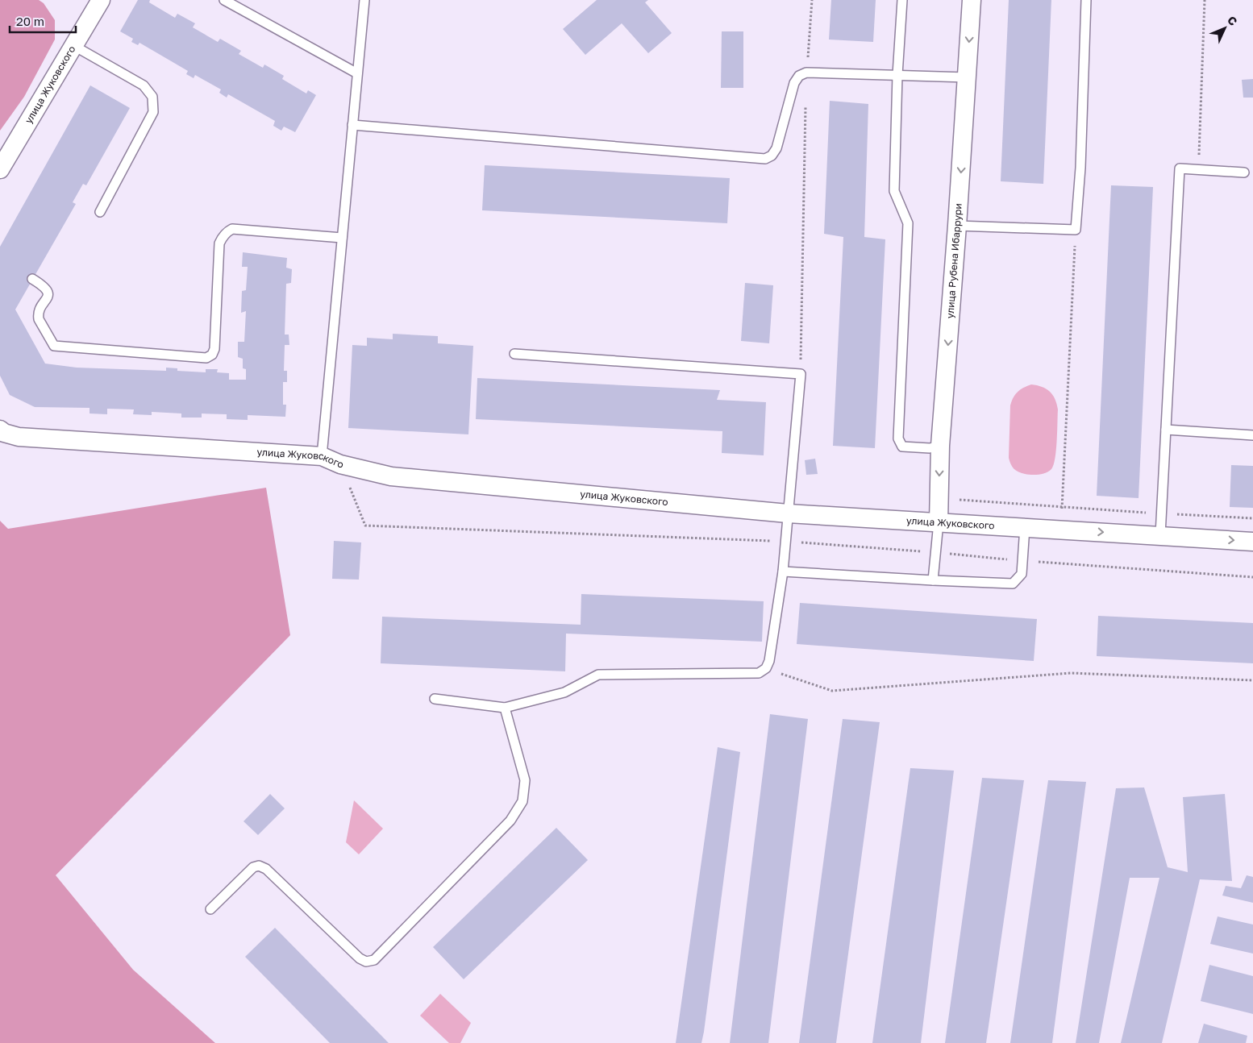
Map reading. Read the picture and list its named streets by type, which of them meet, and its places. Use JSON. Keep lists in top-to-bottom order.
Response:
{
  "streets": {
    "street": ["улица Жуковского", "улица Рубена Ибаррури"]
  },
  "crossings": [
    ["улица Жуковского", "улица Рубена Ибаррури"]
  ],
  "one_way": ["улица Рубена Ибаррури"],
  "scale_bar": "20 m",
  "north": "top right"
}
